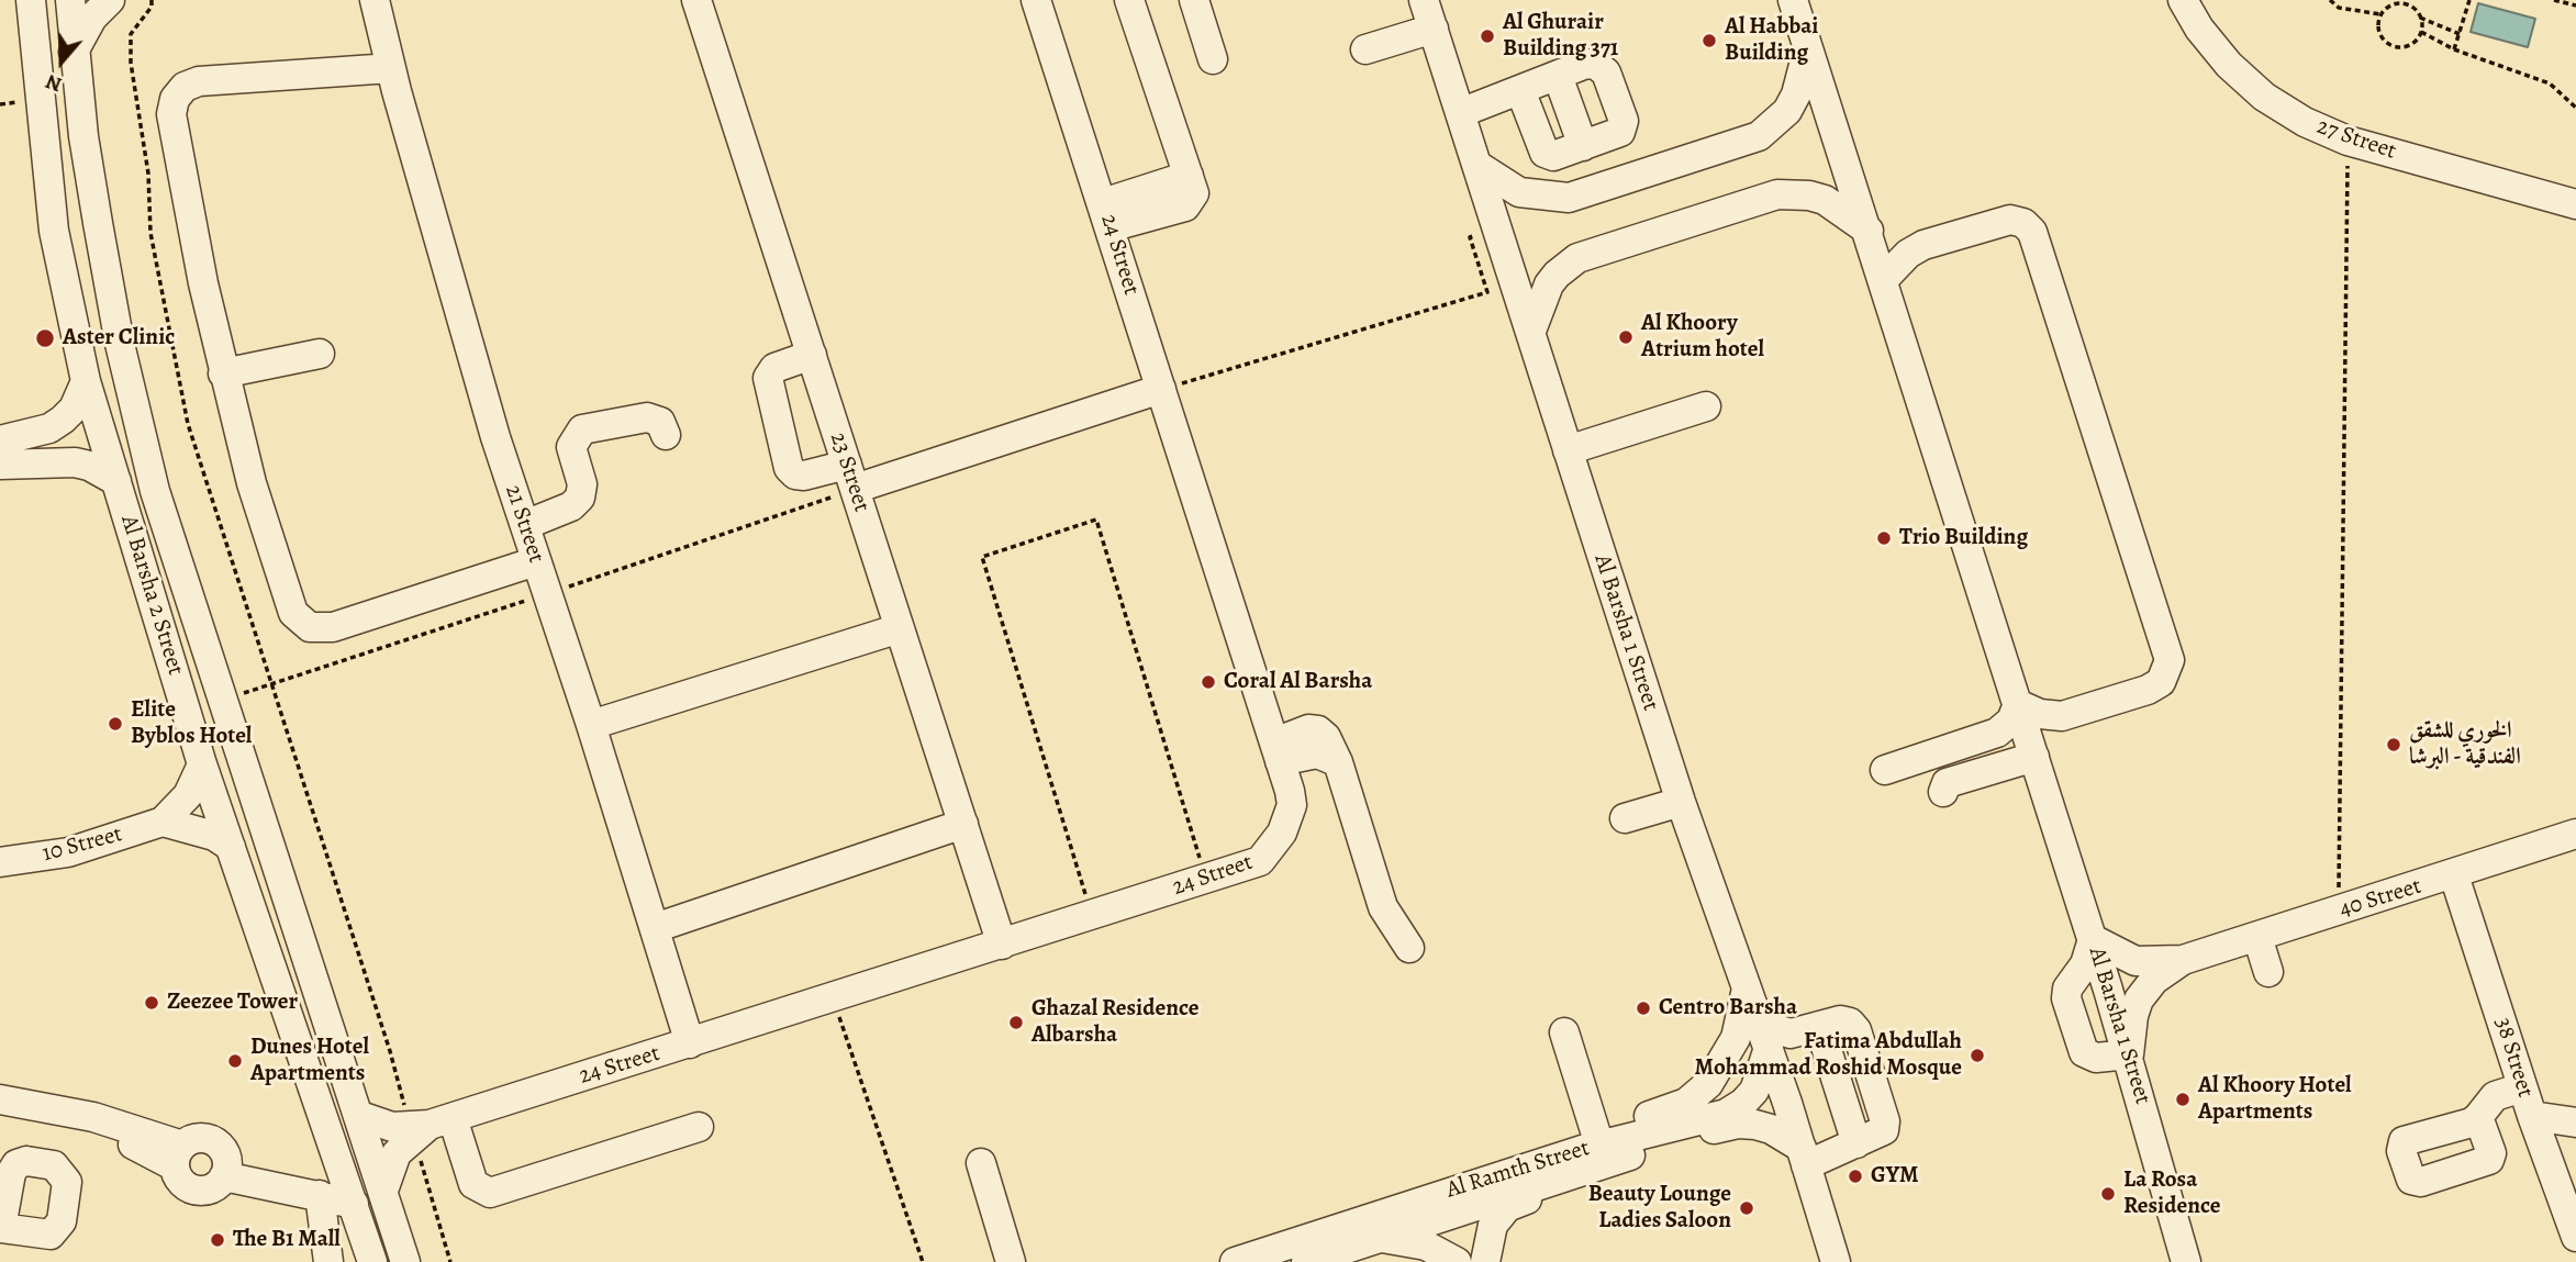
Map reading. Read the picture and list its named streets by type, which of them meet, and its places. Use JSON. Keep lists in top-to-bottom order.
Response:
{
  "streets": {
    "street": [
      "27 Street",
      "24 Street",
      "23 Street",
      "21 Street",
      "Al Barsha 2 Street",
      "Al Barsha 1 Street",
      "10 Street",
      "40 Street",
      "38 Street",
      "Al Ramth Street"
    ]
  },
  "crossings": [
    ["24 Street", "23 Street"],
    ["24 Street", "21 Street"],
    ["24 Street", "Al Barsha 2 Street"],
    ["Al Barsha 2 Street", "10 Street"],
    ["Al Barsha 1 Street", "40 Street"],
    ["Al Barsha 1 Street", "Al Ramth Street"],
    ["40 Street", "38 Street"]
  ],
  "places": [
    "Al Ghurair Building 371",
    "Al Habbai Building",
    "Al Khoory Atrium hotel",
    "Aster Clinic",
    "Trio Building",
    "Coral Al Barsha",
    "Elite Byblos Hotel",
    "الخوري للشقق الفندقية - البرشا",
    "Zeezee Tower",
    "Centro Barsha",
    "Ghazal Residence Albarsha",
    "Fatima Abdullah Mohammad Roshid Mosque",
    "Dunes Hotel Apartments",
    "Al Khoory Hotel Apartments",
    "GYM",
    "La Rosa Residence",
    "Beauty Lounge Ladies Saloon",
    "The B1 Mall"
  ],
  "north": "bottom"
}
